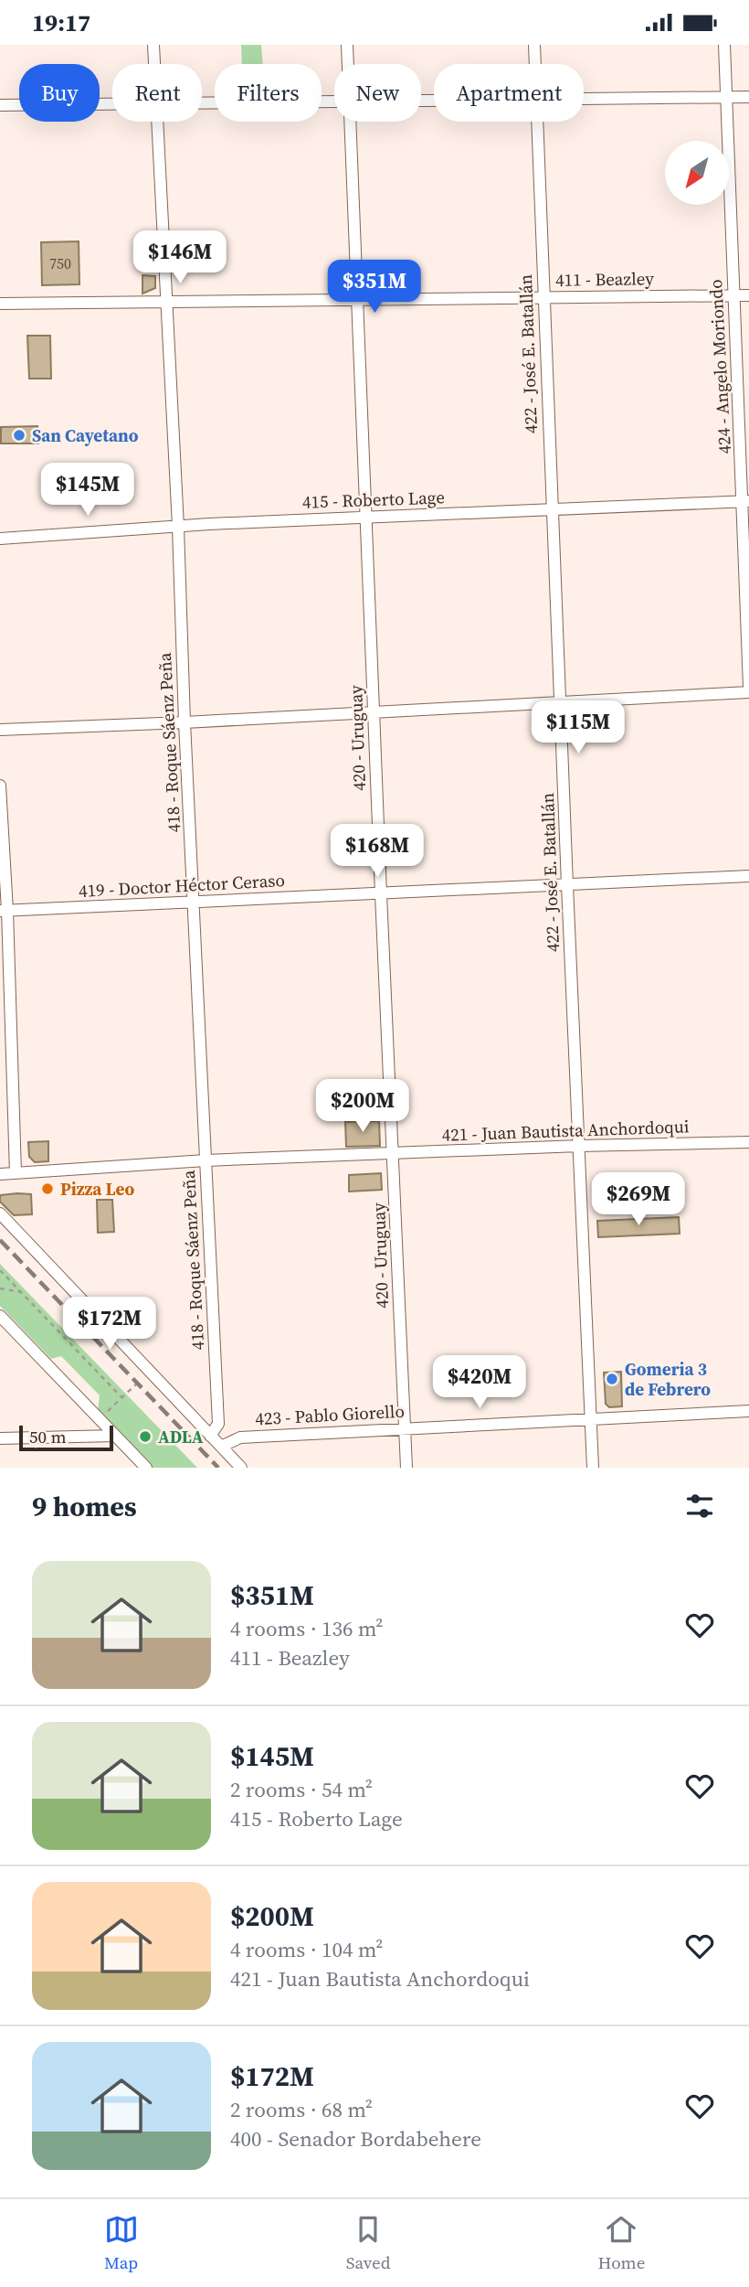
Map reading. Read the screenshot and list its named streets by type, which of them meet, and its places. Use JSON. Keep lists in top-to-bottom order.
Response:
{
  "streets": {
    "street": [
      "411 - Beazley",
      "422 - José E. Batallán",
      "424 - Angelo Moriondo",
      "415 - Roberto Lage",
      "420 - Uruguay",
      "418 - Roque Sáenz Peña",
      "419 - Doctor Héctor Ceraso",
      "421 - Juan Bautista Anchordoqui",
      "423 - Pablo Giorello"
    ]
  },
  "crossings": [
    ["411 - Beazley", "422 - José E. Batallán"],
    ["411 - Beazley", "424 - Angelo Moriondo"],
    ["411 - Beazley", "420 - Uruguay"],
    ["411 - Beazley", "418 - Roque Sáenz Peña"],
    ["422 - José E. Batallán", "415 - Roberto Lage"],
    ["422 - José E. Batallán", "419 - Doctor Héctor Ceraso"],
    ["422 - José E. Batallán", "421 - Juan Bautista Anchordoqui"],
    ["422 - José E. Batallán", "423 - Pablo Giorello"],
    ["424 - Angelo Moriondo", "415 - Roberto Lage"],
    ["415 - Roberto Lage", "420 - Uruguay"],
    ["415 - Roberto Lage", "418 - Roque Sáenz Peña"],
    ["420 - Uruguay", "419 - Doctor Héctor Ceraso"],
    ["420 - Uruguay", "421 - Juan Bautista Anchordoqui"],
    ["420 - Uruguay", "423 - Pablo Giorello"],
    ["418 - Roque Sáenz Peña", "419 - Doctor Héctor Ceraso"],
    ["418 - Roque Sáenz Peña", "421 - Juan Bautista Anchordoqui"]
  ],
  "places": [
    "San Cayetano",
    "Pizza Leo",
    "Gomeria 3 de Febrero",
    "ADLA"
  ],
  "house_numbers": ["750"],
  "scale_bar": "50 m",
  "north": "bottom left",
  "page": {
    "status": "19:17",
    "chip": [
      "Buy",
      "Rent",
      "Filters",
      "New",
      "Apartment"
    ],
    "price": [
      "$146M",
      "$351M",
      "$145M",
      "$115M",
      "$168M",
      "$200M",
      "$269M",
      "$172M",
      "$420M"
    ],
    "scale": "50 m",
    "heading": "9 homes",
    "list": [
      {
        "name": "$351M",
        "note": "4 rooms · 136 m² · 411 - Beazley"
      },
      {
        "name": "$145M",
        "note": "2 rooms · 54 m² · 415 - Roberto Lage"
      },
      {
        "name": "$200M",
        "note": "4 rooms · 104 m² · 421 - Juan Bautista Anchordoqui"
      },
      {
        "name": "$172M",
        "note": "2 rooms · 68 m² · 400 - Senador Bordabehere"
      }
    ],
    "tabs": ["Map", "Saved", "Home"]
  }
}
